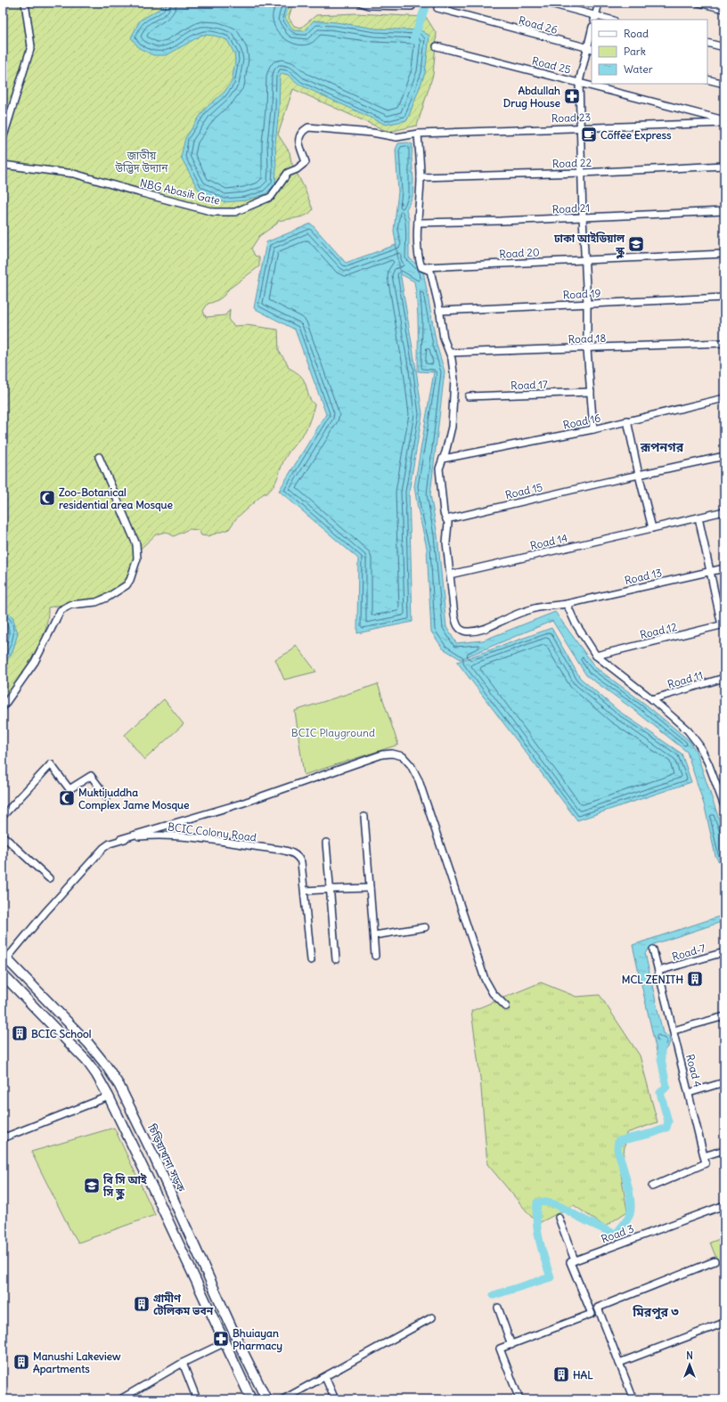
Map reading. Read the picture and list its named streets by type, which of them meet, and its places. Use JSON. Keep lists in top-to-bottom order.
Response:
{
  "streets": {
    "main road": ["চিড়িয়াখানা সড়ক"],
    "street": [
      "Road 26",
      "Road 25",
      "Road 23",
      "Road 22",
      "NBG Abasik Gate",
      "Road 21",
      "Road 20",
      "Road 19",
      "Road 18",
      "Road 17",
      "Road 16",
      "Road 15",
      "Road 14",
      "Road 13",
      "Road 12",
      "Road 11",
      "BCIC Colony Road",
      "Road-7",
      "Road 4",
      "Road 3"
    ]
  },
  "crossings": [
    ["Road 23", "NBG Abasik Gate"],
    ["Road 20", "Road 13"],
    ["Road 19", "Road 13"],
    ["Road 18", "Road 13"],
    ["Road 16", "Road 13"],
    ["Road 15", "Road 13"],
    ["Road 14", "Road 13"],
    ["BCIC Colony Road", "চিড়িয়াখানা সড়ক"],
    ["Road-7", "Road 4"]
  ],
  "districts": ["রূপনগর", "মিরপুর ৩"],
  "parks": ["জাতীয় উদ্ভিদ উদ্যান", "BCIC Playground"],
  "places": {
    "pharmacy": ["Abdullah Drug House", "Bhuiayan Pharmacy"],
    "cafe": ["Coffee Express"],
    "school or university": ["ঢাকা আইডিয়াল স্কুল", "বি সি আই সি স্কুল"],
    "mosque": ["Zoo-Botanical residential area Mosque", "Muktijuddha Complex Jame Mosque"],
    "building": [
      "MCL ZENITH",
      "BCIC School",
      "গ্রামীণ টেলিকম ভবন",
      "Manushi Lakeview Apartments",
      "HAL"
    ]
  },
  "legend": ["Road", "Park", "Water"],
  "north": "top"
}
